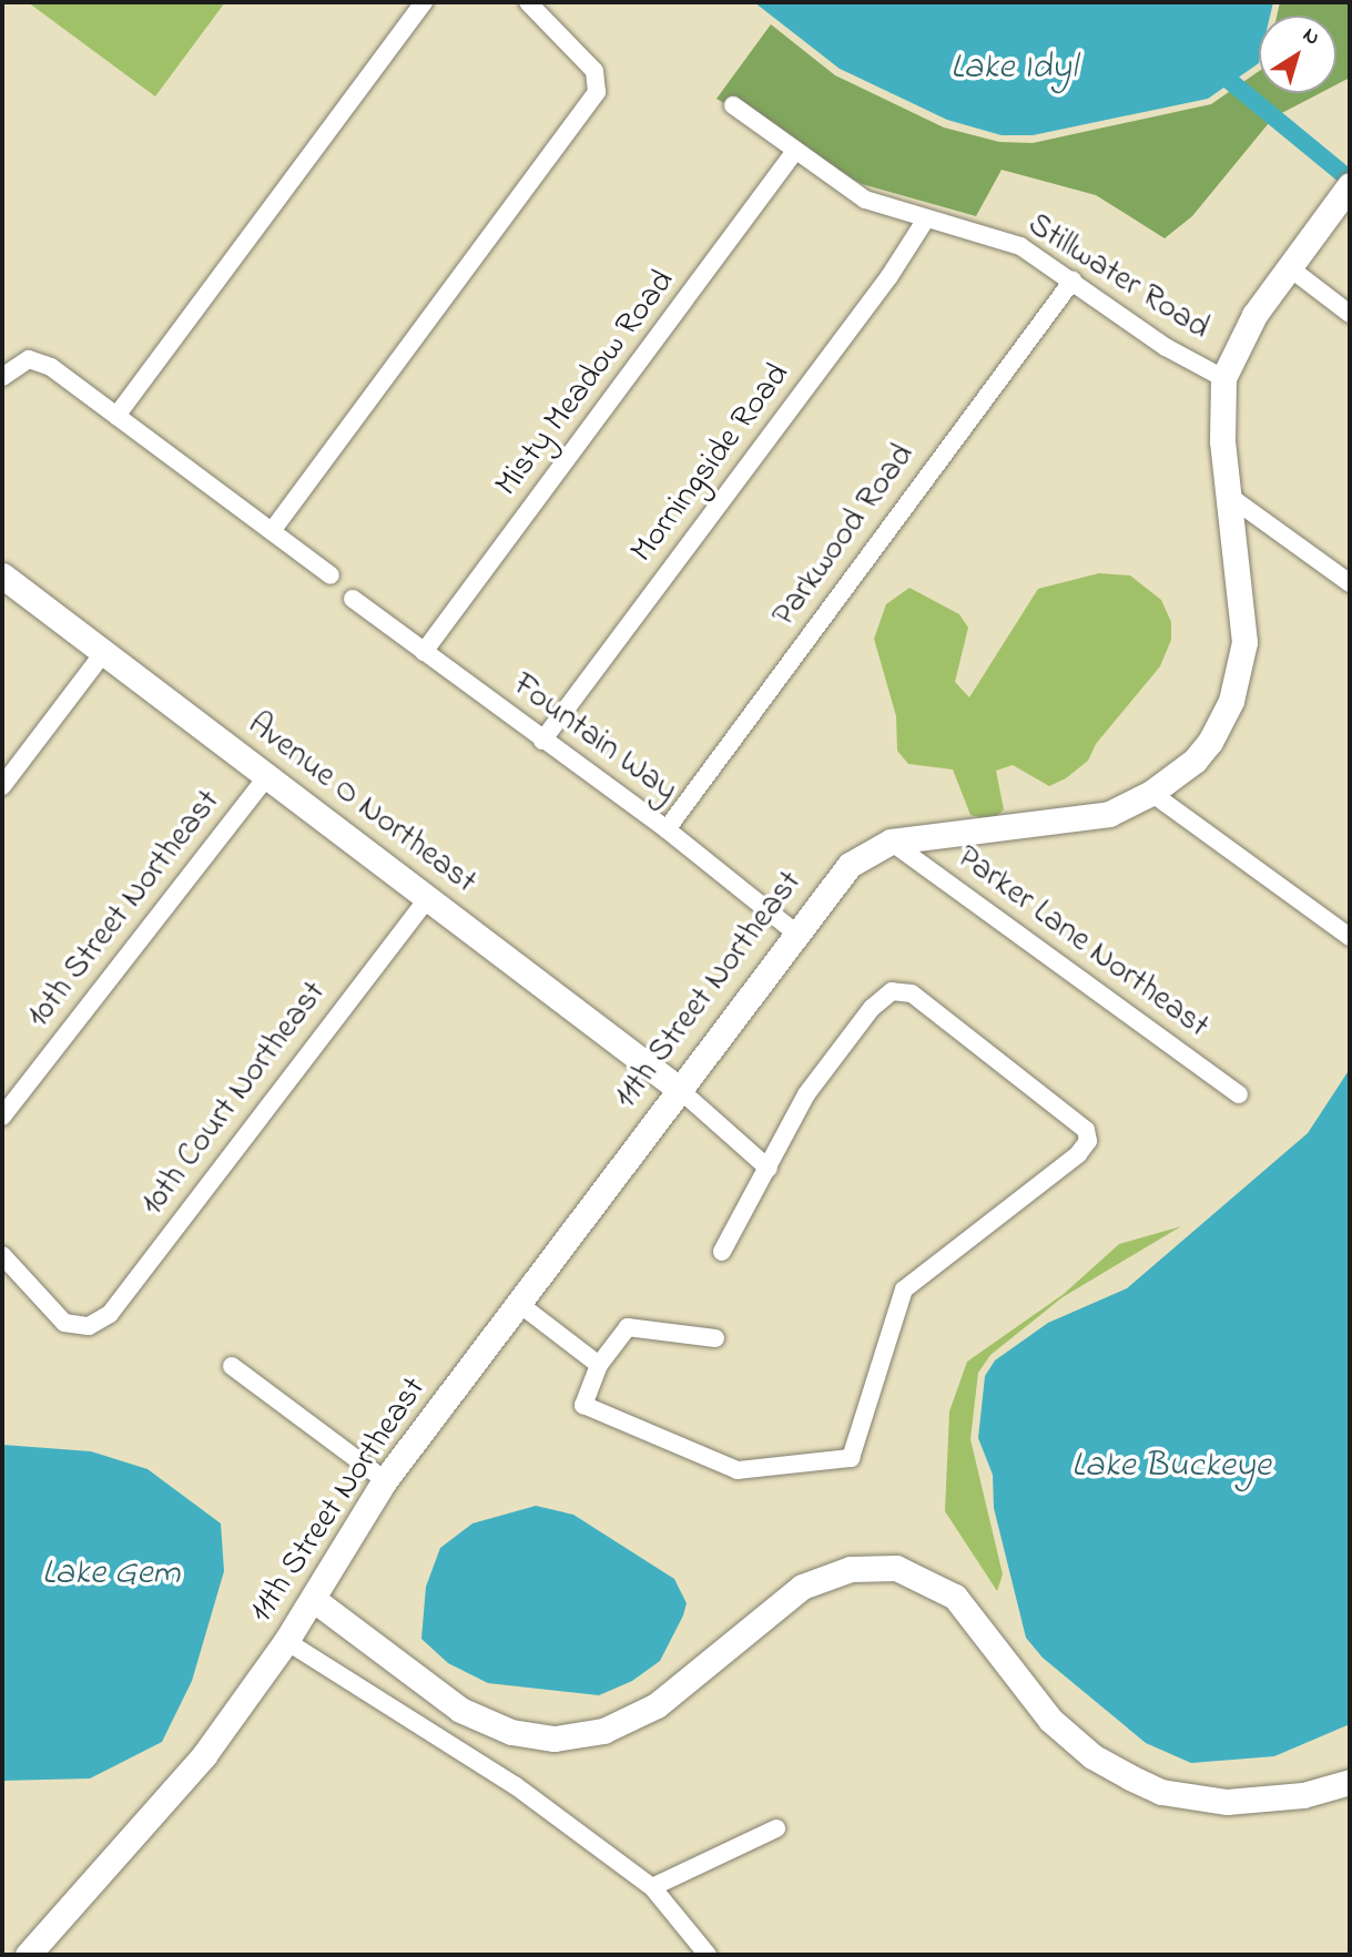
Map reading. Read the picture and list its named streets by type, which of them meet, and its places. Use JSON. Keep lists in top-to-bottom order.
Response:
{
  "streets": {
    "street": [
      "Stillwater Road",
      "Misty Meadow Road",
      "Morningside Road",
      "Parkwood Road",
      "Fountain Way",
      "Avenue O Northeast",
      "10th Street Northeast",
      "Parker Lane Northeast",
      "11th Street Northeast",
      "10th Court Northeast"
    ]
  },
  "crossings": [
    ["Stillwater Road", "Misty Meadow Road"],
    ["Stillwater Road", "Morningside Road"],
    ["Stillwater Road", "Parkwood Road"],
    ["Stillwater Road", "11th Street Northeast"],
    ["Misty Meadow Road", "Fountain Way"],
    ["Morningside Road", "Fountain Way"],
    ["Parkwood Road", "Fountain Way"],
    ["Fountain Way", "11th Street Northeast"],
    ["Avenue O Northeast", "10th Street Northeast"],
    ["Avenue O Northeast", "11th Street Northeast"],
    ["Avenue O Northeast", "10th Court Northeast"],
    ["Parker Lane Northeast", "11th Street Northeast"]
  ],
  "water": ["Lake Idyl", "Lake Buckeye", "Lake Gem"],
  "north": "top right"
}
